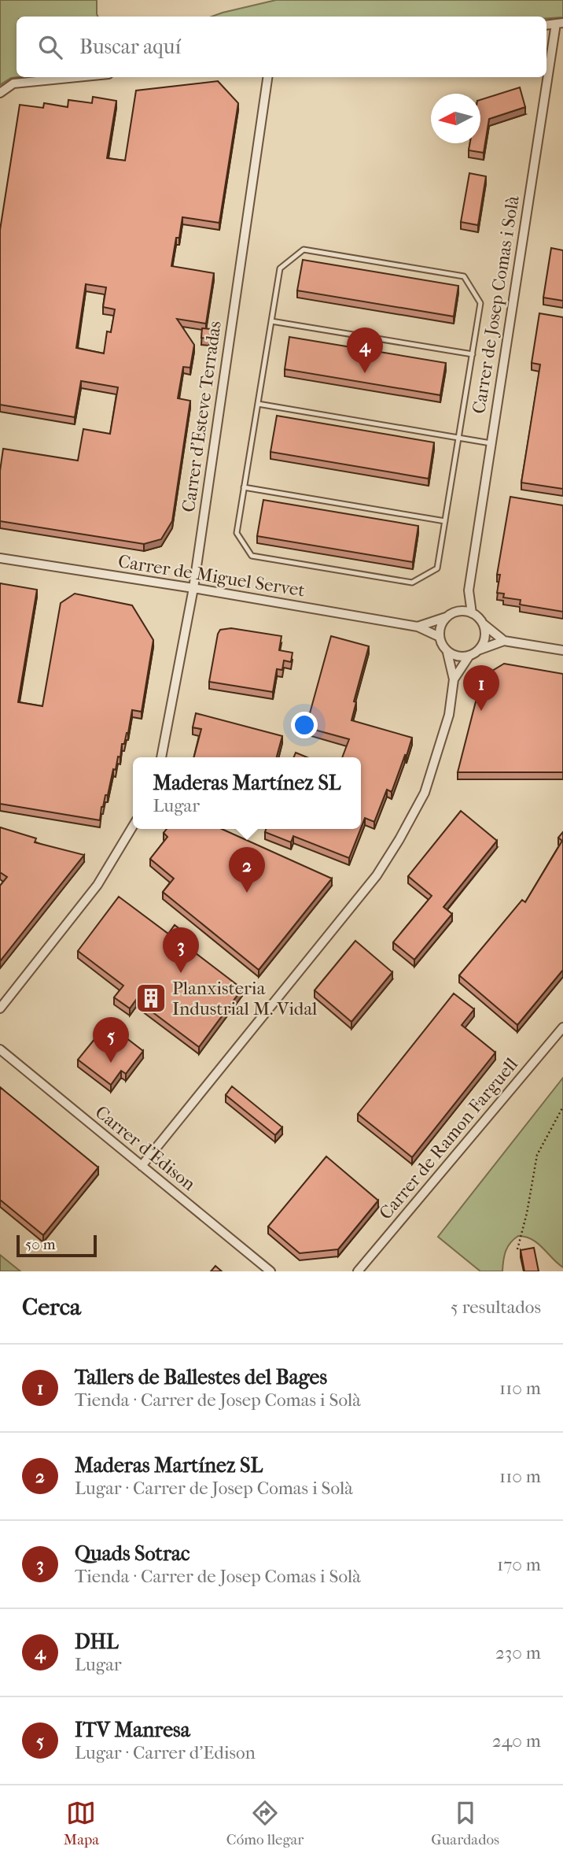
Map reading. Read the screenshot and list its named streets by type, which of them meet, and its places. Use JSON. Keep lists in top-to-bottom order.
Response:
{
  "streets": {
    "street": [
      "Carrer de Josep Comas i Solà",
      "Carrer d'Esteve Terradas",
      "Carrer de Miguel Servet",
      "Carrer de Ramon Farguell",
      "Carrer d'Edison"
    ]
  },
  "crossings": [
    ["Carrer de Josep Comas i Solà", "Carrer de Miguel Servet"],
    ["Carrer d'Esteve Terradas", "Carrer de Miguel Servet"]
  ],
  "places": {
    "building": ["Planxisteria Industrial M. Vidal"]
  },
  "scale_bar": "50 m",
  "north": "left",
  "page": {
    "search": "Buscar aquí",
    "pins": [
      "4",
      "1",
      "2",
      "3",
      "5"
    ],
    "popup": ["Maderas Martínez SL", "Lugar"],
    "scale": "50 m",
    "heading": ["Cerca", "5 resultados"],
    "list": [
      {
        "mark": "1",
        "name": "Tallers de Ballestes del Bages",
        "note": "Tienda · Carrer de Josep Comas i Solà",
        "value": "110 m"
      },
      {
        "mark": "2",
        "name": "Maderas Martínez SL",
        "note": "Lugar · Carrer de Josep Comas i Solà",
        "value": "110 m"
      },
      {
        "mark": "3",
        "name": "Quads Sotrac",
        "note": "Tienda · Carrer de Josep Comas i Solà",
        "value": "170 m"
      },
      {
        "mark": "4",
        "name": "DHL",
        "note": "Lugar",
        "value": "230 m"
      },
      {
        "mark": "5",
        "name": "ITV Manresa",
        "note": "Lugar · Carrer d'Edison",
        "value": "240 m"
      }
    ],
    "nav": ["Mapa", "Cómo llegar", "Guardados"]
  }
}
